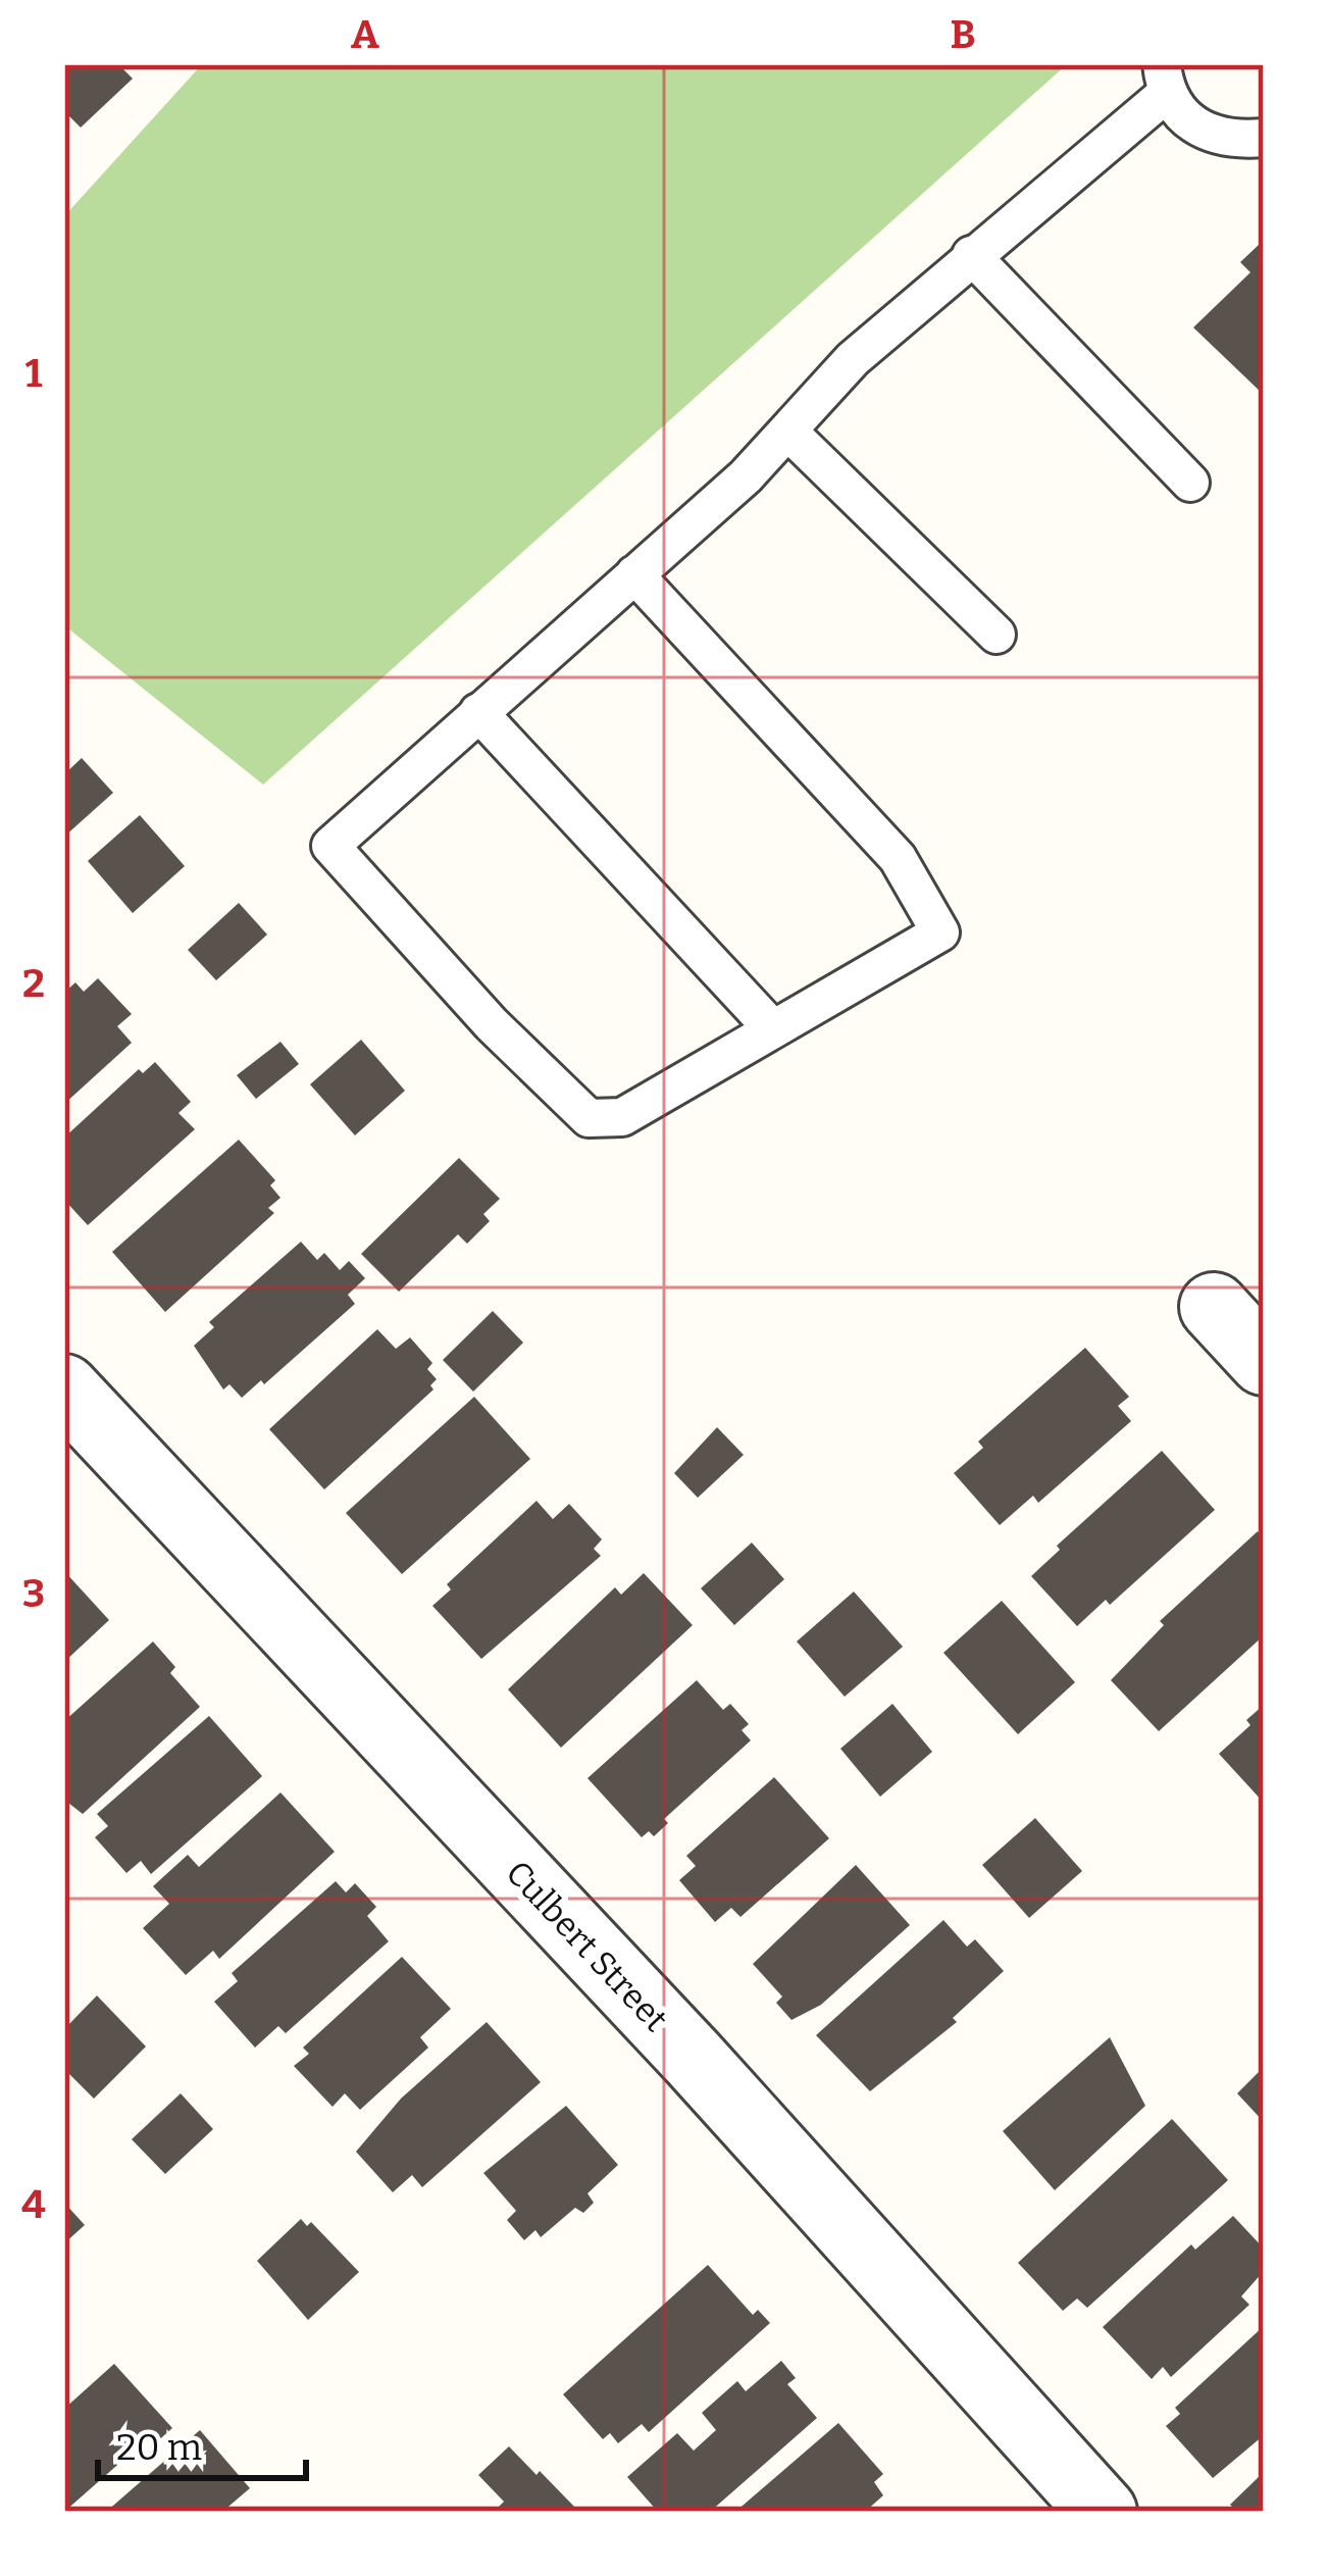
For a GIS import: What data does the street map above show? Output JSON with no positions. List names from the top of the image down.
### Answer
{
  "streets": {
    "street": ["Culbert Street"]
  },
  "scale_bar": "20 m",
  "grid": {
    "columns": ["A", "B"],
    "rows": [
      "1",
      "2",
      "3",
      "4"
    ]
  }
}
